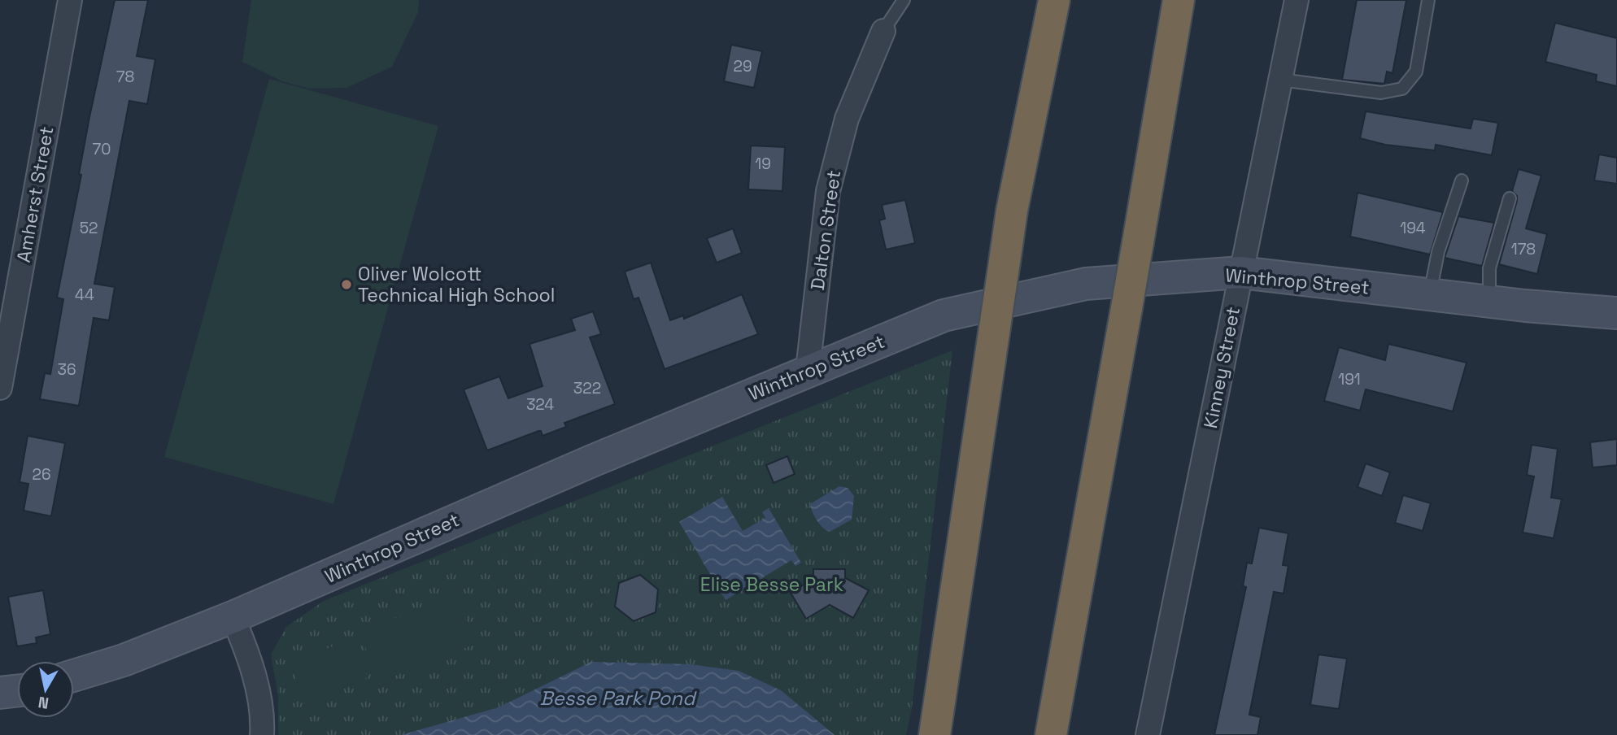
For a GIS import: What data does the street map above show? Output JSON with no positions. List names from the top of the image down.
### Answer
{
  "streets": {
    "street": [
      "Amherst Street",
      "Dalton Street",
      "Winthrop Street",
      "Kinney Street"
    ]
  },
  "crossings": [
    ["Dalton Street", "Winthrop Street"],
    ["Winthrop Street", "Kinney Street"]
  ],
  "water": ["Besse Park Pond"],
  "parks": ["Elise Besse Park"],
  "places": ["Oliver Wolcott Technical High School"],
  "house_numbers": [
    "29",
    "78",
    "70",
    "19",
    "52",
    "194",
    "178",
    "44",
    "36",
    "191",
    "322",
    "324",
    "26"
  ],
  "north": "bottom"
}
